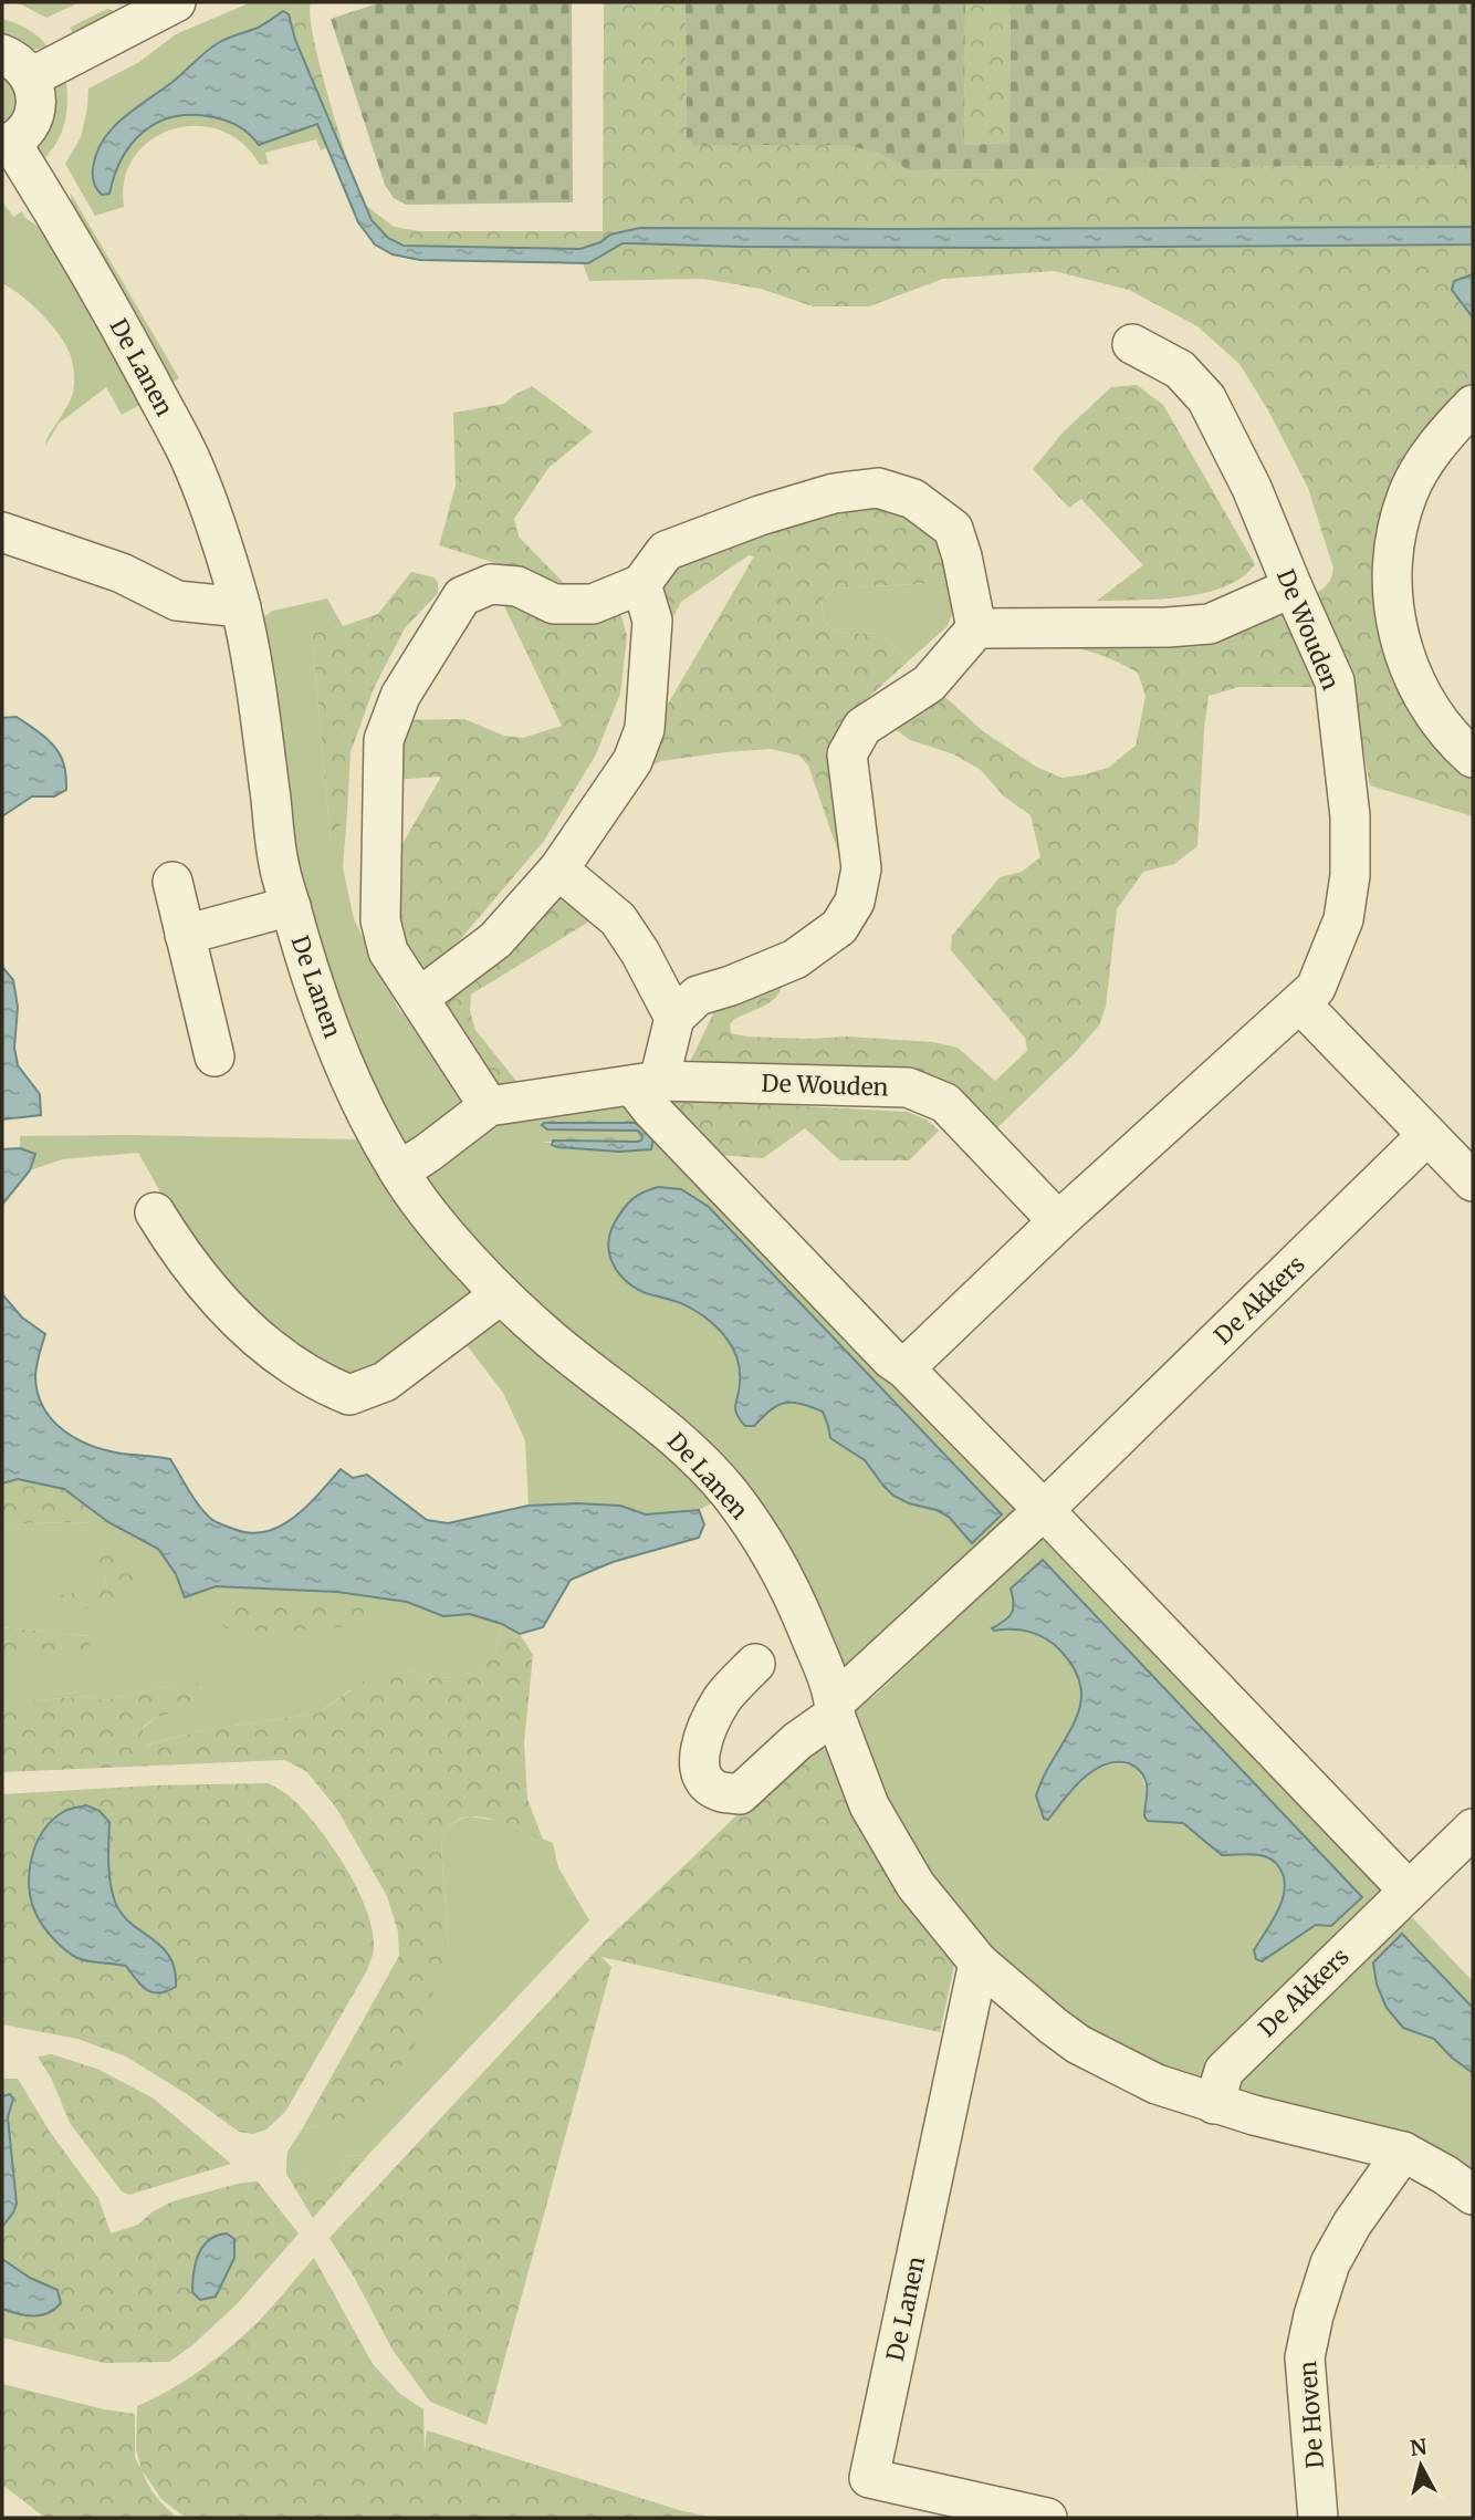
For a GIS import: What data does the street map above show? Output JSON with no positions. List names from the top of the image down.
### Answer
{
  "streets": {
    "street": [
      "De Lanen",
      "De Wouden",
      "De Akkers",
      "De Hoven"
    ]
  },
  "crossings": [
    ["De Lanen", "De Wouden"],
    ["De Lanen", "De Akkers"],
    ["De Lanen", "De Hoven"]
  ],
  "north": "top"
}
